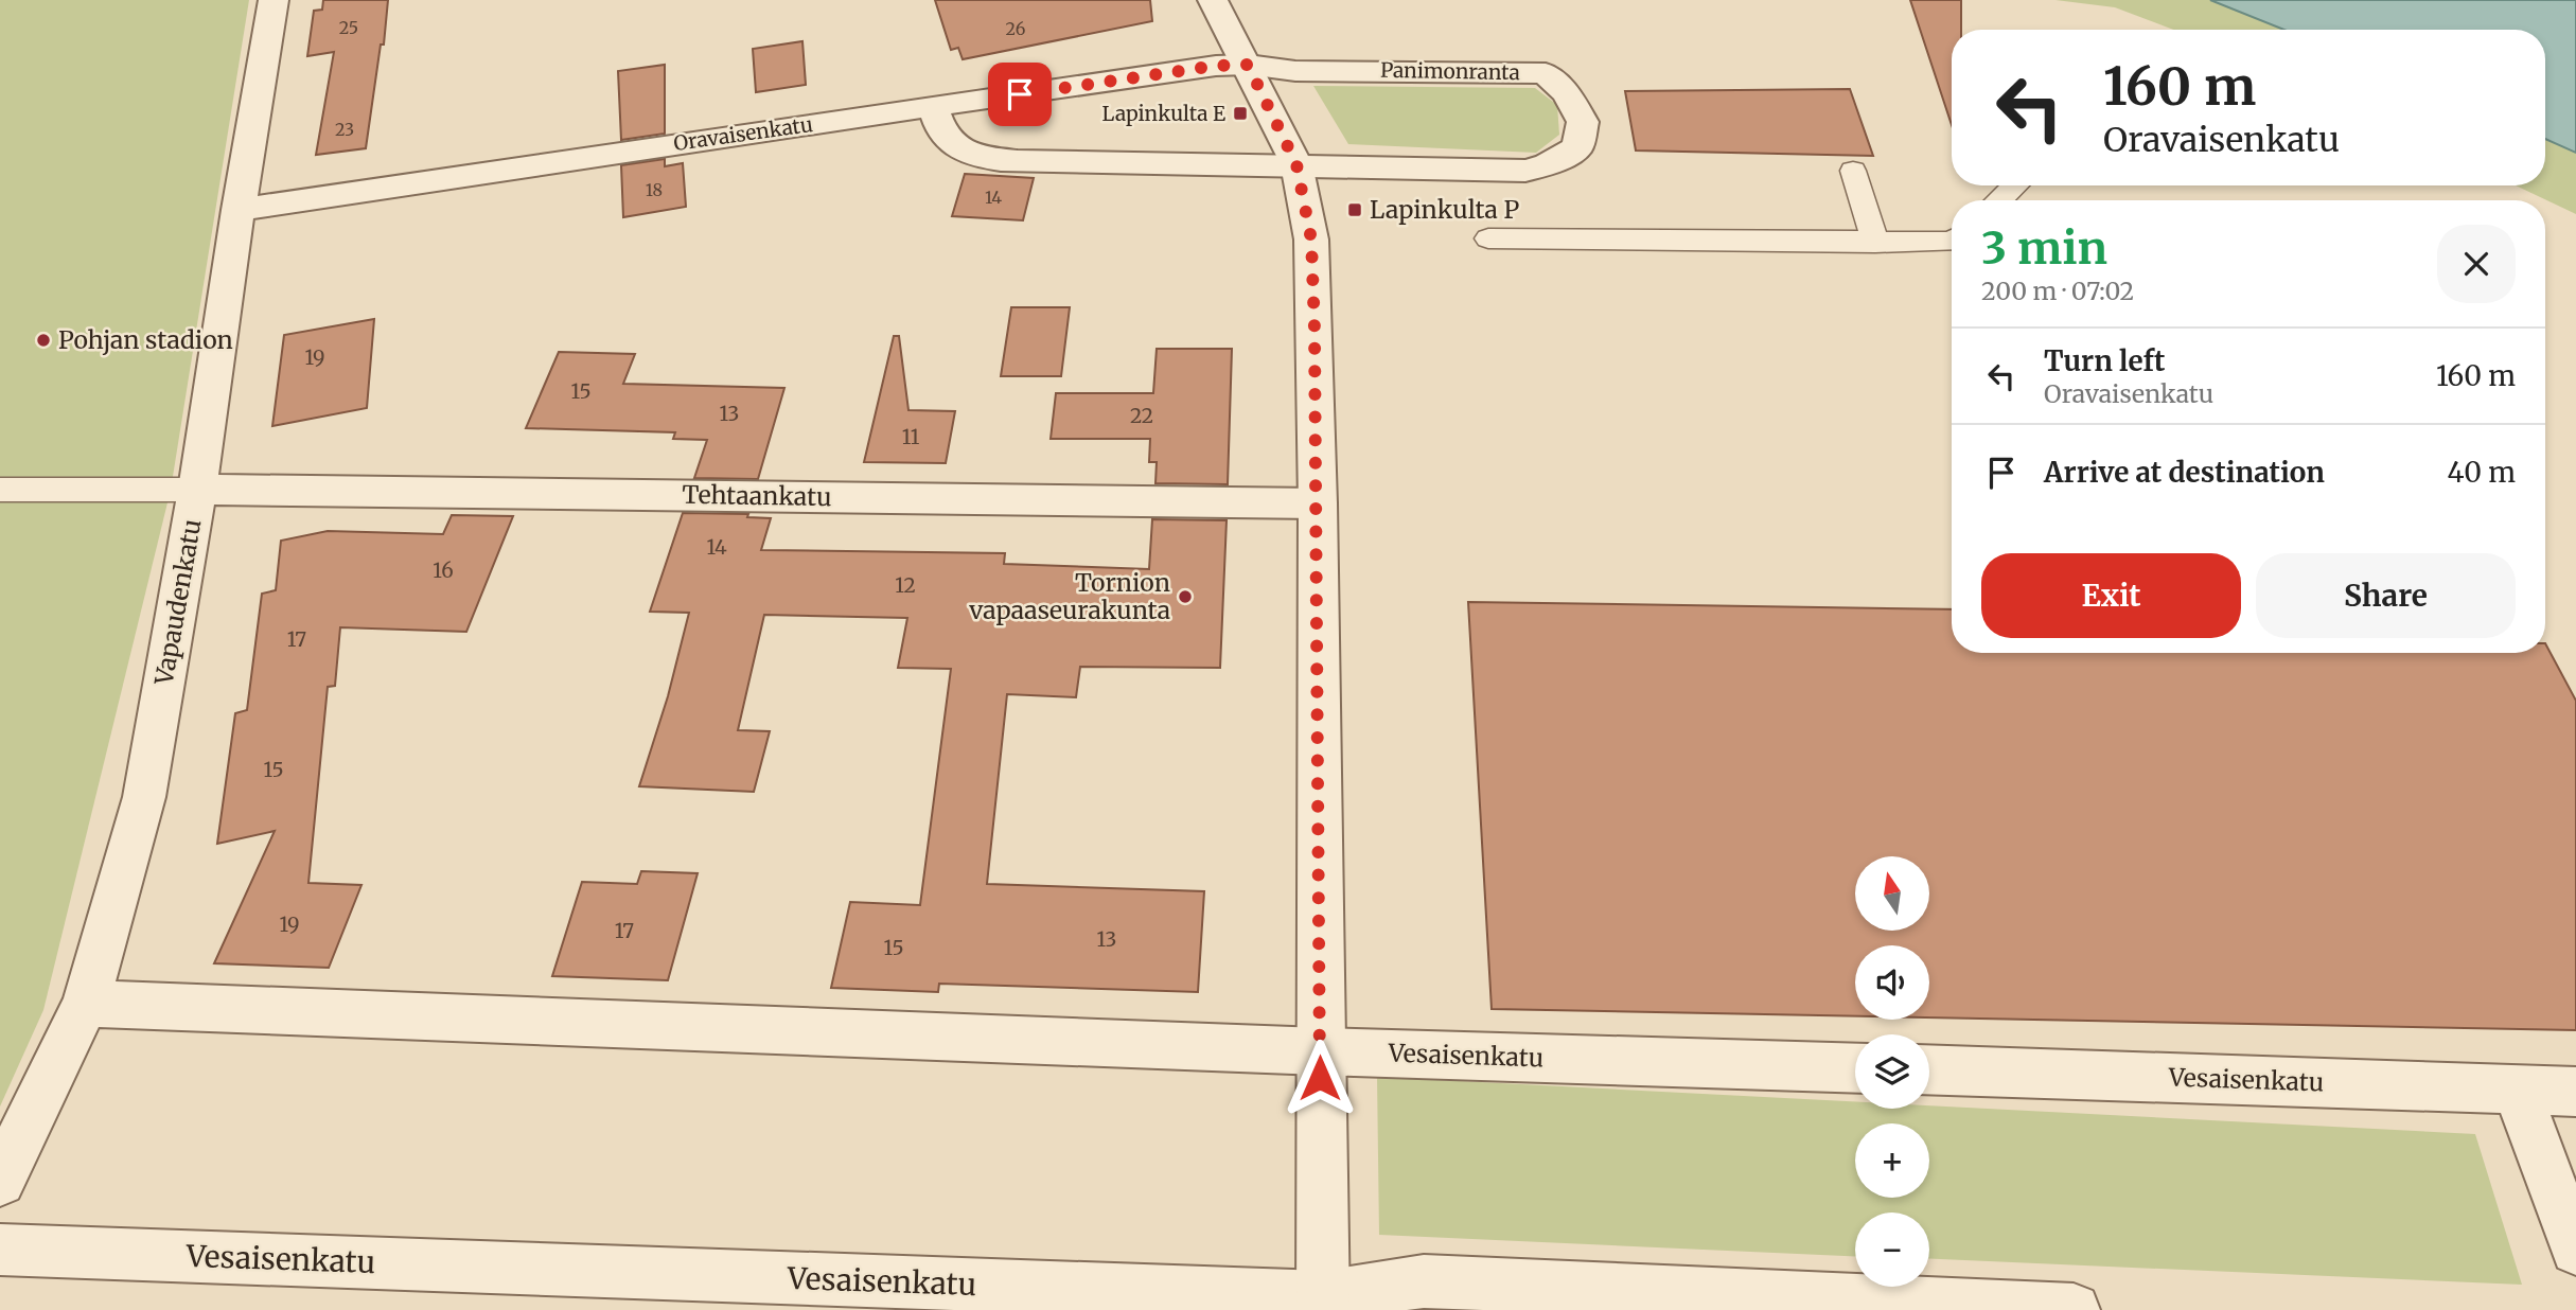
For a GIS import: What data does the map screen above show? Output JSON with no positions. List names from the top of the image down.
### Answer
{
  "streets": {
    "street": [
      "Panimonranta",
      "Oravaisenkatu",
      "Tehtaankatu",
      "Vapaudenkatu",
      "Vesaisenkatu"
    ]
  },
  "crossings": [
    ["Panimonranta", "Oravaisenkatu"],
    ["Oravaisenkatu", "Vapaudenkatu"],
    ["Tehtaankatu", "Vapaudenkatu"],
    ["Vapaudenkatu", "Vesaisenkatu"]
  ],
  "places": {
    "transit": ["Lapinkulta E", "Lapinkulta P"],
    "other": ["Pohjan stadion", "Tornion vapaaseurakunta"]
  },
  "house_numbers": [
    "25",
    "26",
    "23",
    "18",
    "14",
    "19",
    "15",
    "13",
    "22",
    "11",
    "14",
    "16",
    "12",
    "17",
    "15",
    "19",
    "17",
    "13",
    "15"
  ],
  "north": "top",
  "page": {
    "turn": ["160 m", "Oravaisenkatu"],
    "heading": ["3 min", "200 m · 07:02"],
    "list": [
      {
        "name": "Turn left",
        "note": "Oravaisenkatu",
        "value": "160 m"
      },
      {
        "name": "Arrive at destination",
        "value": "40 m"
      }
    ],
    "buttons": ["Exit", "Share"],
    "map_buttons": ["+", "−"]
  }
}
